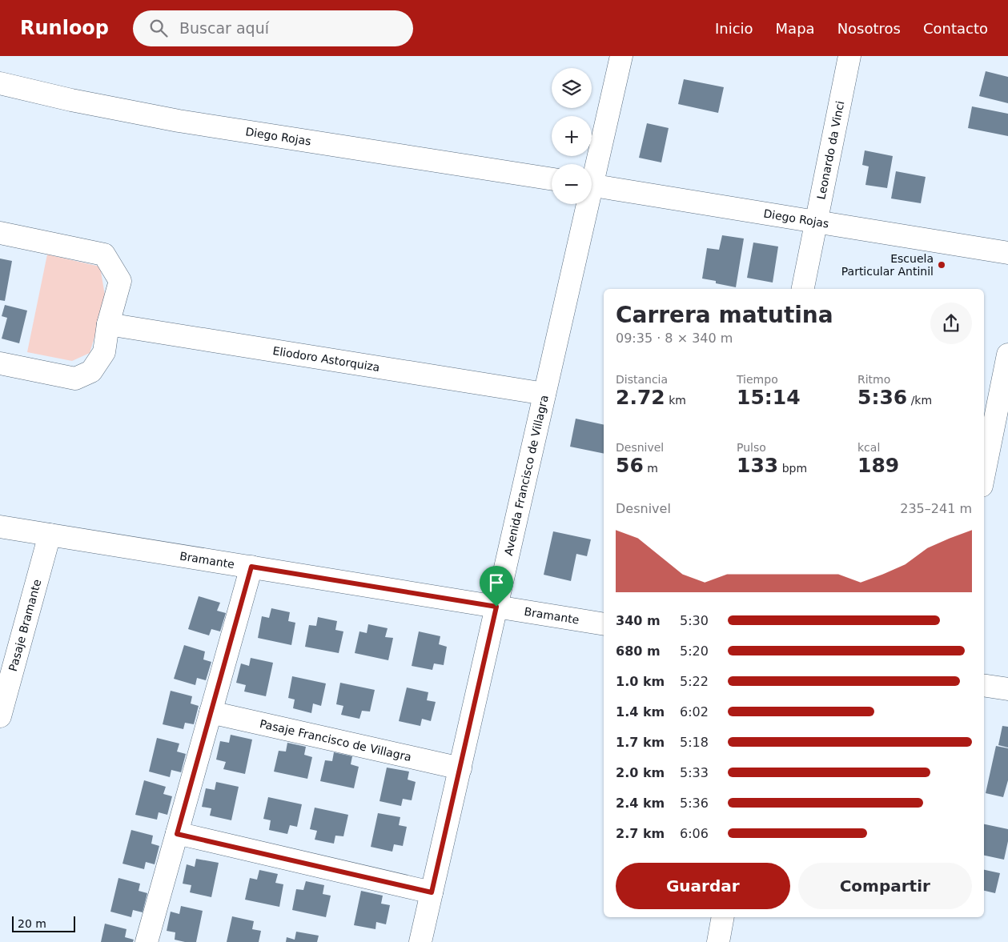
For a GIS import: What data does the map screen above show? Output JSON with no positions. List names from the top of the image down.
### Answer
{
  "streets": {
    "street": [
      "Diego Rojas",
      "Leonardo da Vinci",
      "Eliodoro Astorquiza",
      "Avenida Francisco de Villagra",
      "Bramante",
      "Pasaje Bramante",
      "Pasaje Francisco de Villagra"
    ]
  },
  "crossings": [
    ["Diego Rojas", "Leonardo da Vinci"],
    ["Eliodoro Astorquiza", "Avenida Francisco de Villagra"],
    ["Avenida Francisco de Villagra", "Bramante"],
    ["Avenida Francisco de Villagra", "Pasaje Francisco de Villagra"],
    ["Bramante", "Pasaje Bramante"]
  ],
  "places": ["Escuela Particular Antinil"],
  "scale_bar": "20 m",
  "page": {
    "header": "Runloop",
    "search": "Buscar aquí",
    "nav": [
      "Inicio",
      "Mapa",
      "Nosotros",
      "Contacto"
    ],
    "map_buttons": ["+", "−"],
    "heading": ["Carrera matutina", "09:35 · 8 × 340 m"],
    "stats": [
      ["Distancia", "2.72 km"],
      ["Tiempo", "15:14"],
      ["Ritmo", "5:36 /km"],
      ["Desnivel", "56 m"],
      ["Pulso", "133 bpm"],
      ["kcal", "189"]
    ],
    "chart": ["Desnivel", "235–241 m"],
    "list": [
      {
        "name": "340 m",
        "note": "5:30"
      },
      {
        "name": "680 m",
        "note": "5:20"
      },
      {
        "name": "1.0 km",
        "note": "5:22"
      },
      {
        "name": "1.4 km",
        "note": "6:02"
      },
      {
        "name": "1.7 km",
        "note": "5:18"
      },
      {
        "name": "2.0 km",
        "note": "5:33"
      },
      {
        "name": "2.4 km",
        "note": "5:36"
      },
      {
        "name": "2.7 km",
        "note": "6:06"
      }
    ],
    "buttons": ["Guardar", "Compartir"],
    "scale": "20 m"
  }
}
